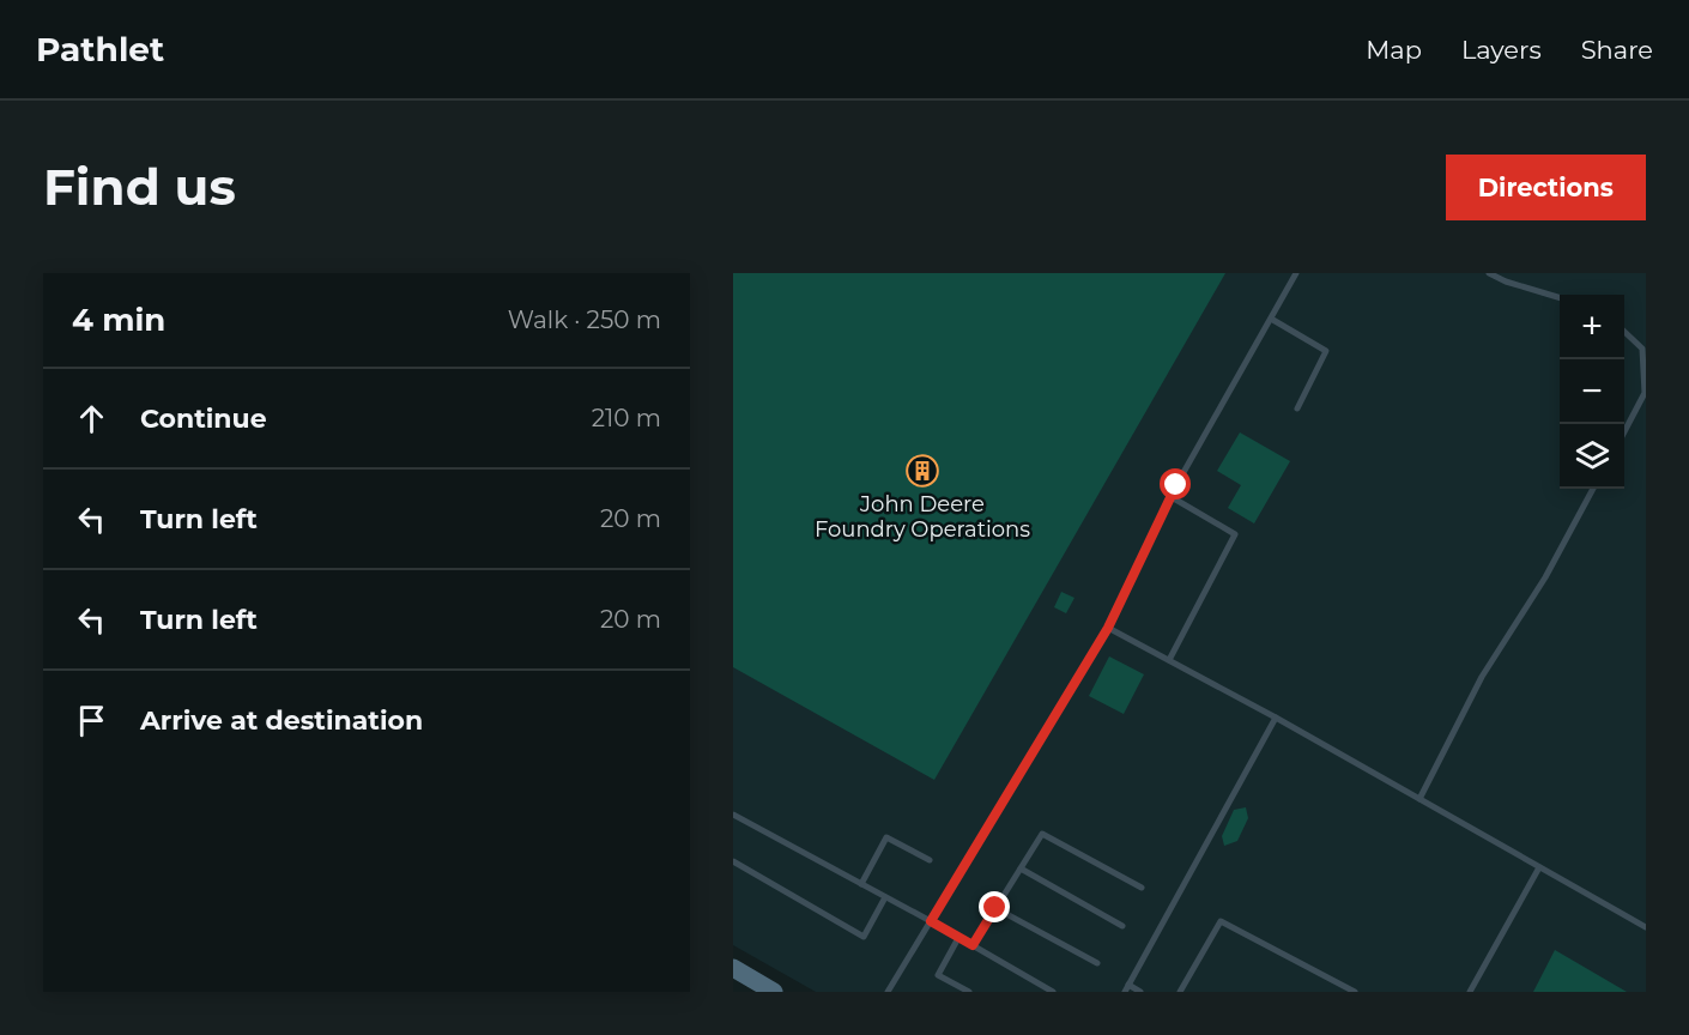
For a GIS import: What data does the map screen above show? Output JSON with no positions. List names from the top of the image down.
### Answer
{
  "places": {
    "building": ["John Deere Foundry Operations"]
  },
  "page": {
    "header": "Pathlet",
    "nav": ["Map", "Layers", "Share"],
    "buttons": "Directions",
    "title": "Find us",
    "heading": ["4 min", "Walk · 250 m"],
    "map_buttons": ["+", "−"],
    "list": [
      ["Continue", "210 m"],
      ["Turn left", "20 m"],
      ["Turn left", "20 m"],
      "Arrive at destination"
    ]
  }
}
